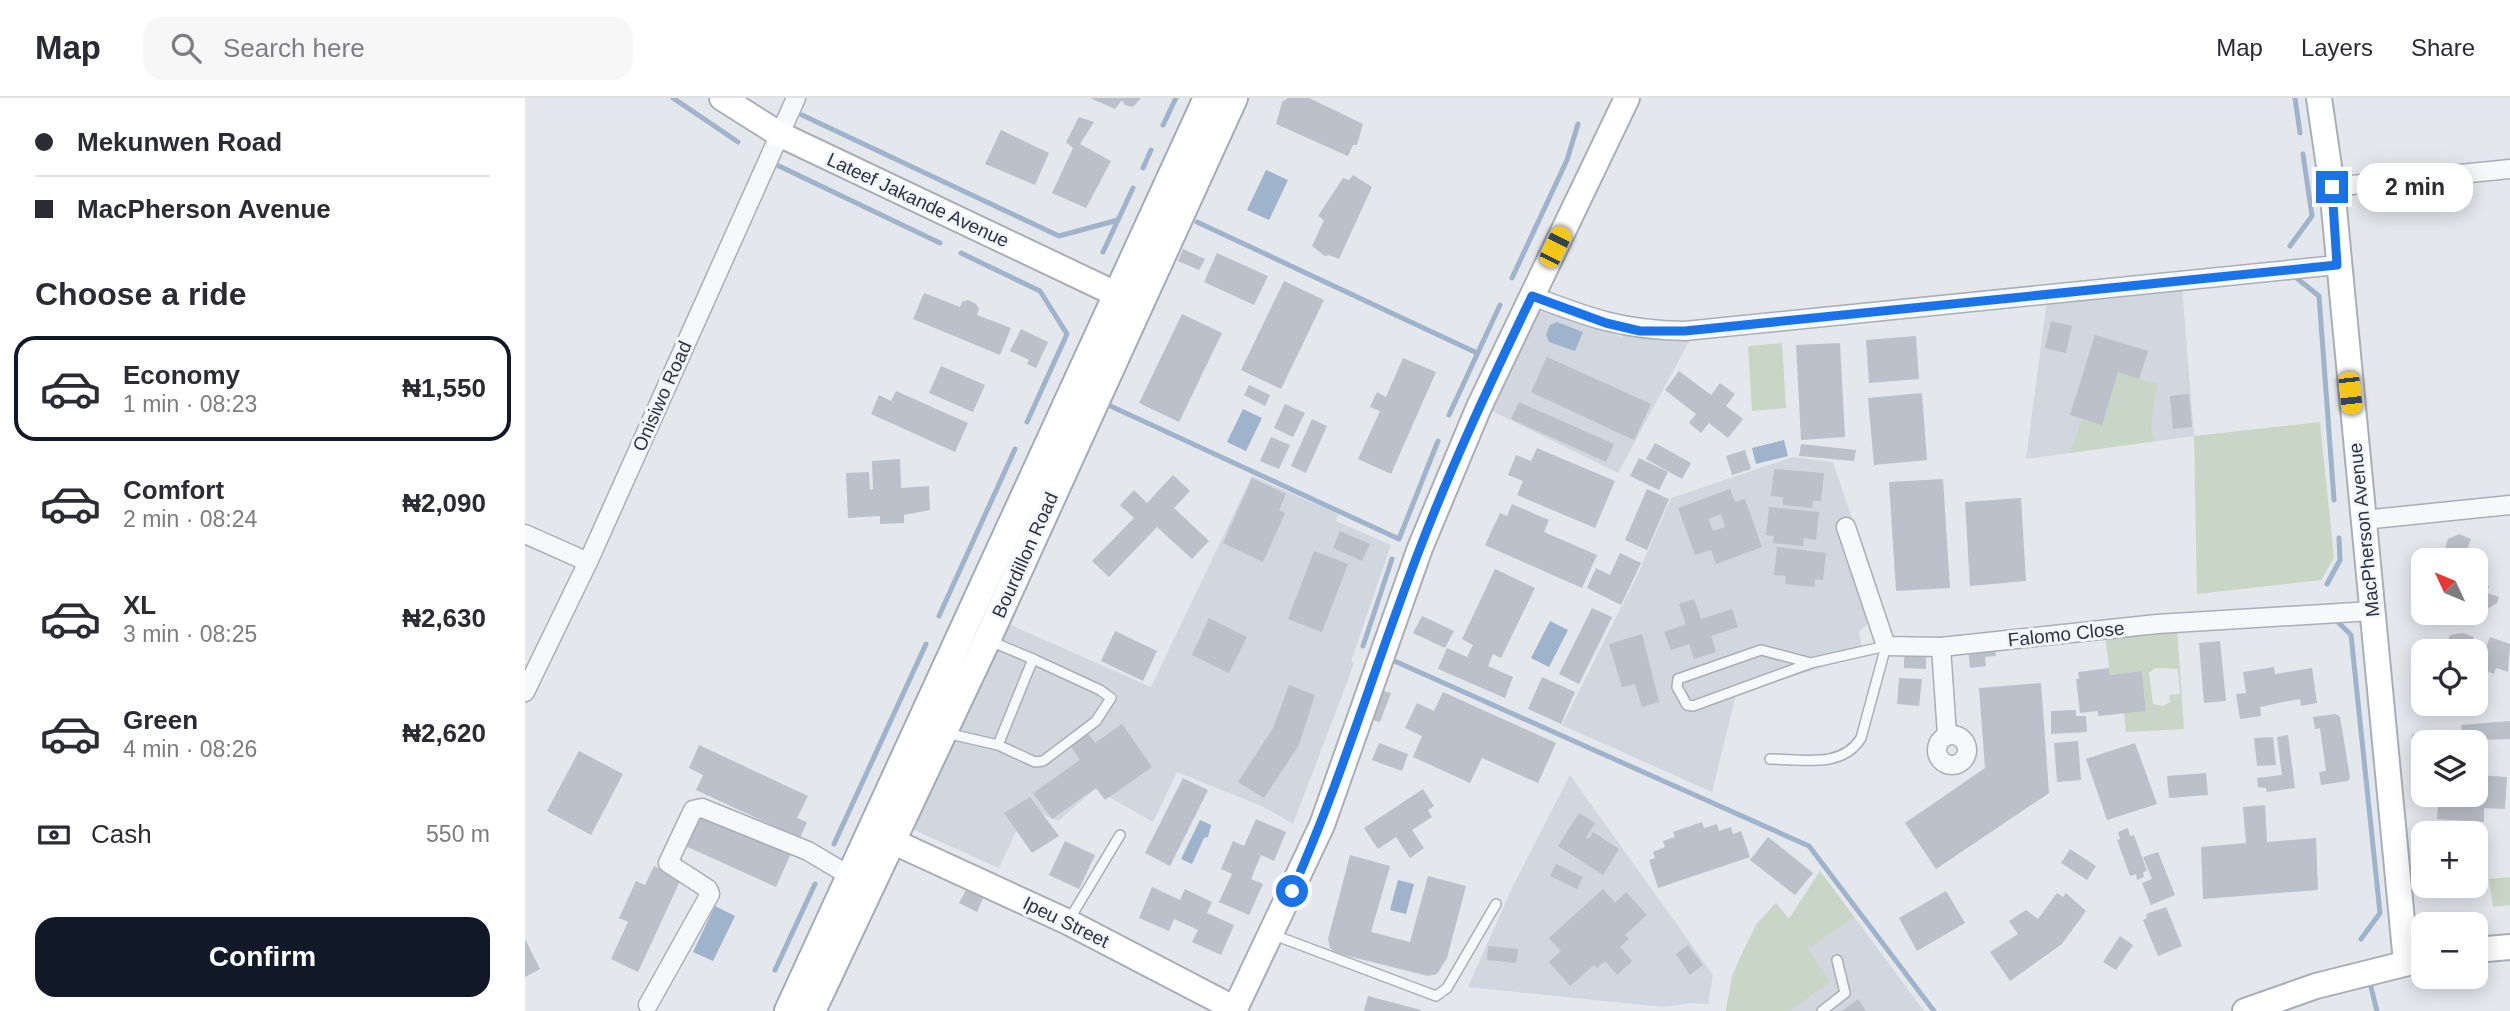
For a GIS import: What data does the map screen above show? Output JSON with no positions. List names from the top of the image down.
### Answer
{
  "streets": {
    "main road": ["Bourdillon Road"],
    "street": [
      "Lateef Jakande Avenue",
      "Onisiwo Road",
      "MacPherson Avenue",
      "Falomo Close",
      "Ipeu Street"
    ]
  },
  "crossings": [
    ["Lateef Jakande Avenue", "Onisiwo Road"],
    ["Lateef Jakande Avenue", "Bourdillon Road"],
    ["MacPherson Avenue", "Falomo Close"],
    ["Bourdillon Road", "Ipeu Street"]
  ],
  "north": "top left",
  "page": {
    "header": "Map",
    "search": "Search here",
    "nav": ["Map", "Layers", "Share"],
    "banner": ["Mekunwen Road", "MacPherson Avenue"],
    "bubble": "2 min",
    "heading": "Choose a ride",
    "list": [
      {
        "name": "Economy",
        "note": "1 min · 08:23",
        "value": "₦1,550"
      },
      {
        "name": "Comfort",
        "note": "2 min · 08:24",
        "value": "₦2,090"
      },
      {
        "name": "XL",
        "note": "3 min · 08:25",
        "value": "₦2,630"
      },
      {
        "name": "Green",
        "note": "4 min · 08:26",
        "value": "₦2,620"
      }
    ],
    "map_buttons": ["+", "−"],
    "pay": ["Cash", "550 m"],
    "buttons": "Confirm"
  }
}
